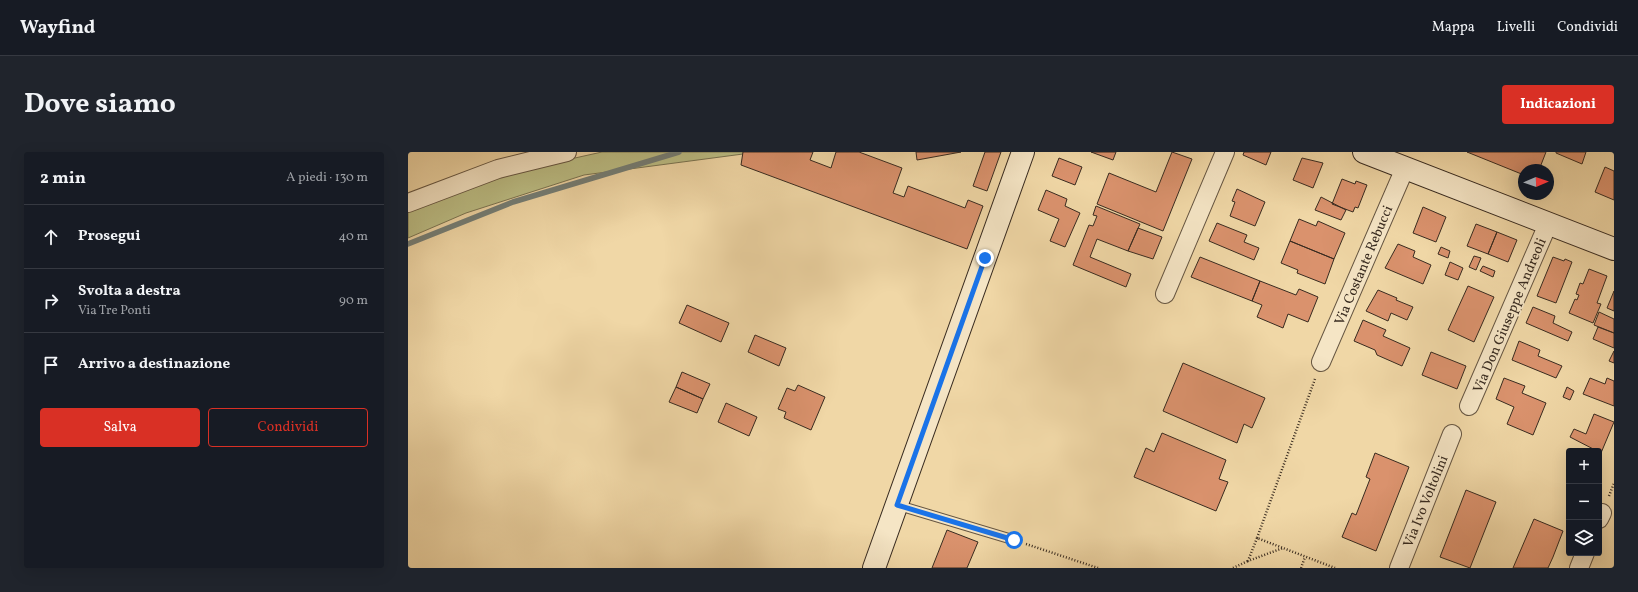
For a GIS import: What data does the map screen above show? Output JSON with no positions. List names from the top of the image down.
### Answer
{
  "streets": {
    "street": ["Via Costante Rebucci", "Via Don Giuseppe Andreoli", "Via Ivo Voltolini"]
  },
  "north": "right",
  "page": {
    "header": "Wayfind",
    "nav": ["Mappa", "Livelli", "Condividi"],
    "title": "Dove siamo",
    "buttons": [
      "Indicazioni",
      ["Salva", "Condividi"]
    ],
    "heading": ["2 min", "A piedi · 130 m"],
    "list": [
      ["Prosegui", "40 m"],
      ["Svolta a destra", "Via Tre Ponti", "90 m"],
      "Arrivo a destinazione"
    ],
    "map_buttons": ["+", "−"]
  }
}
